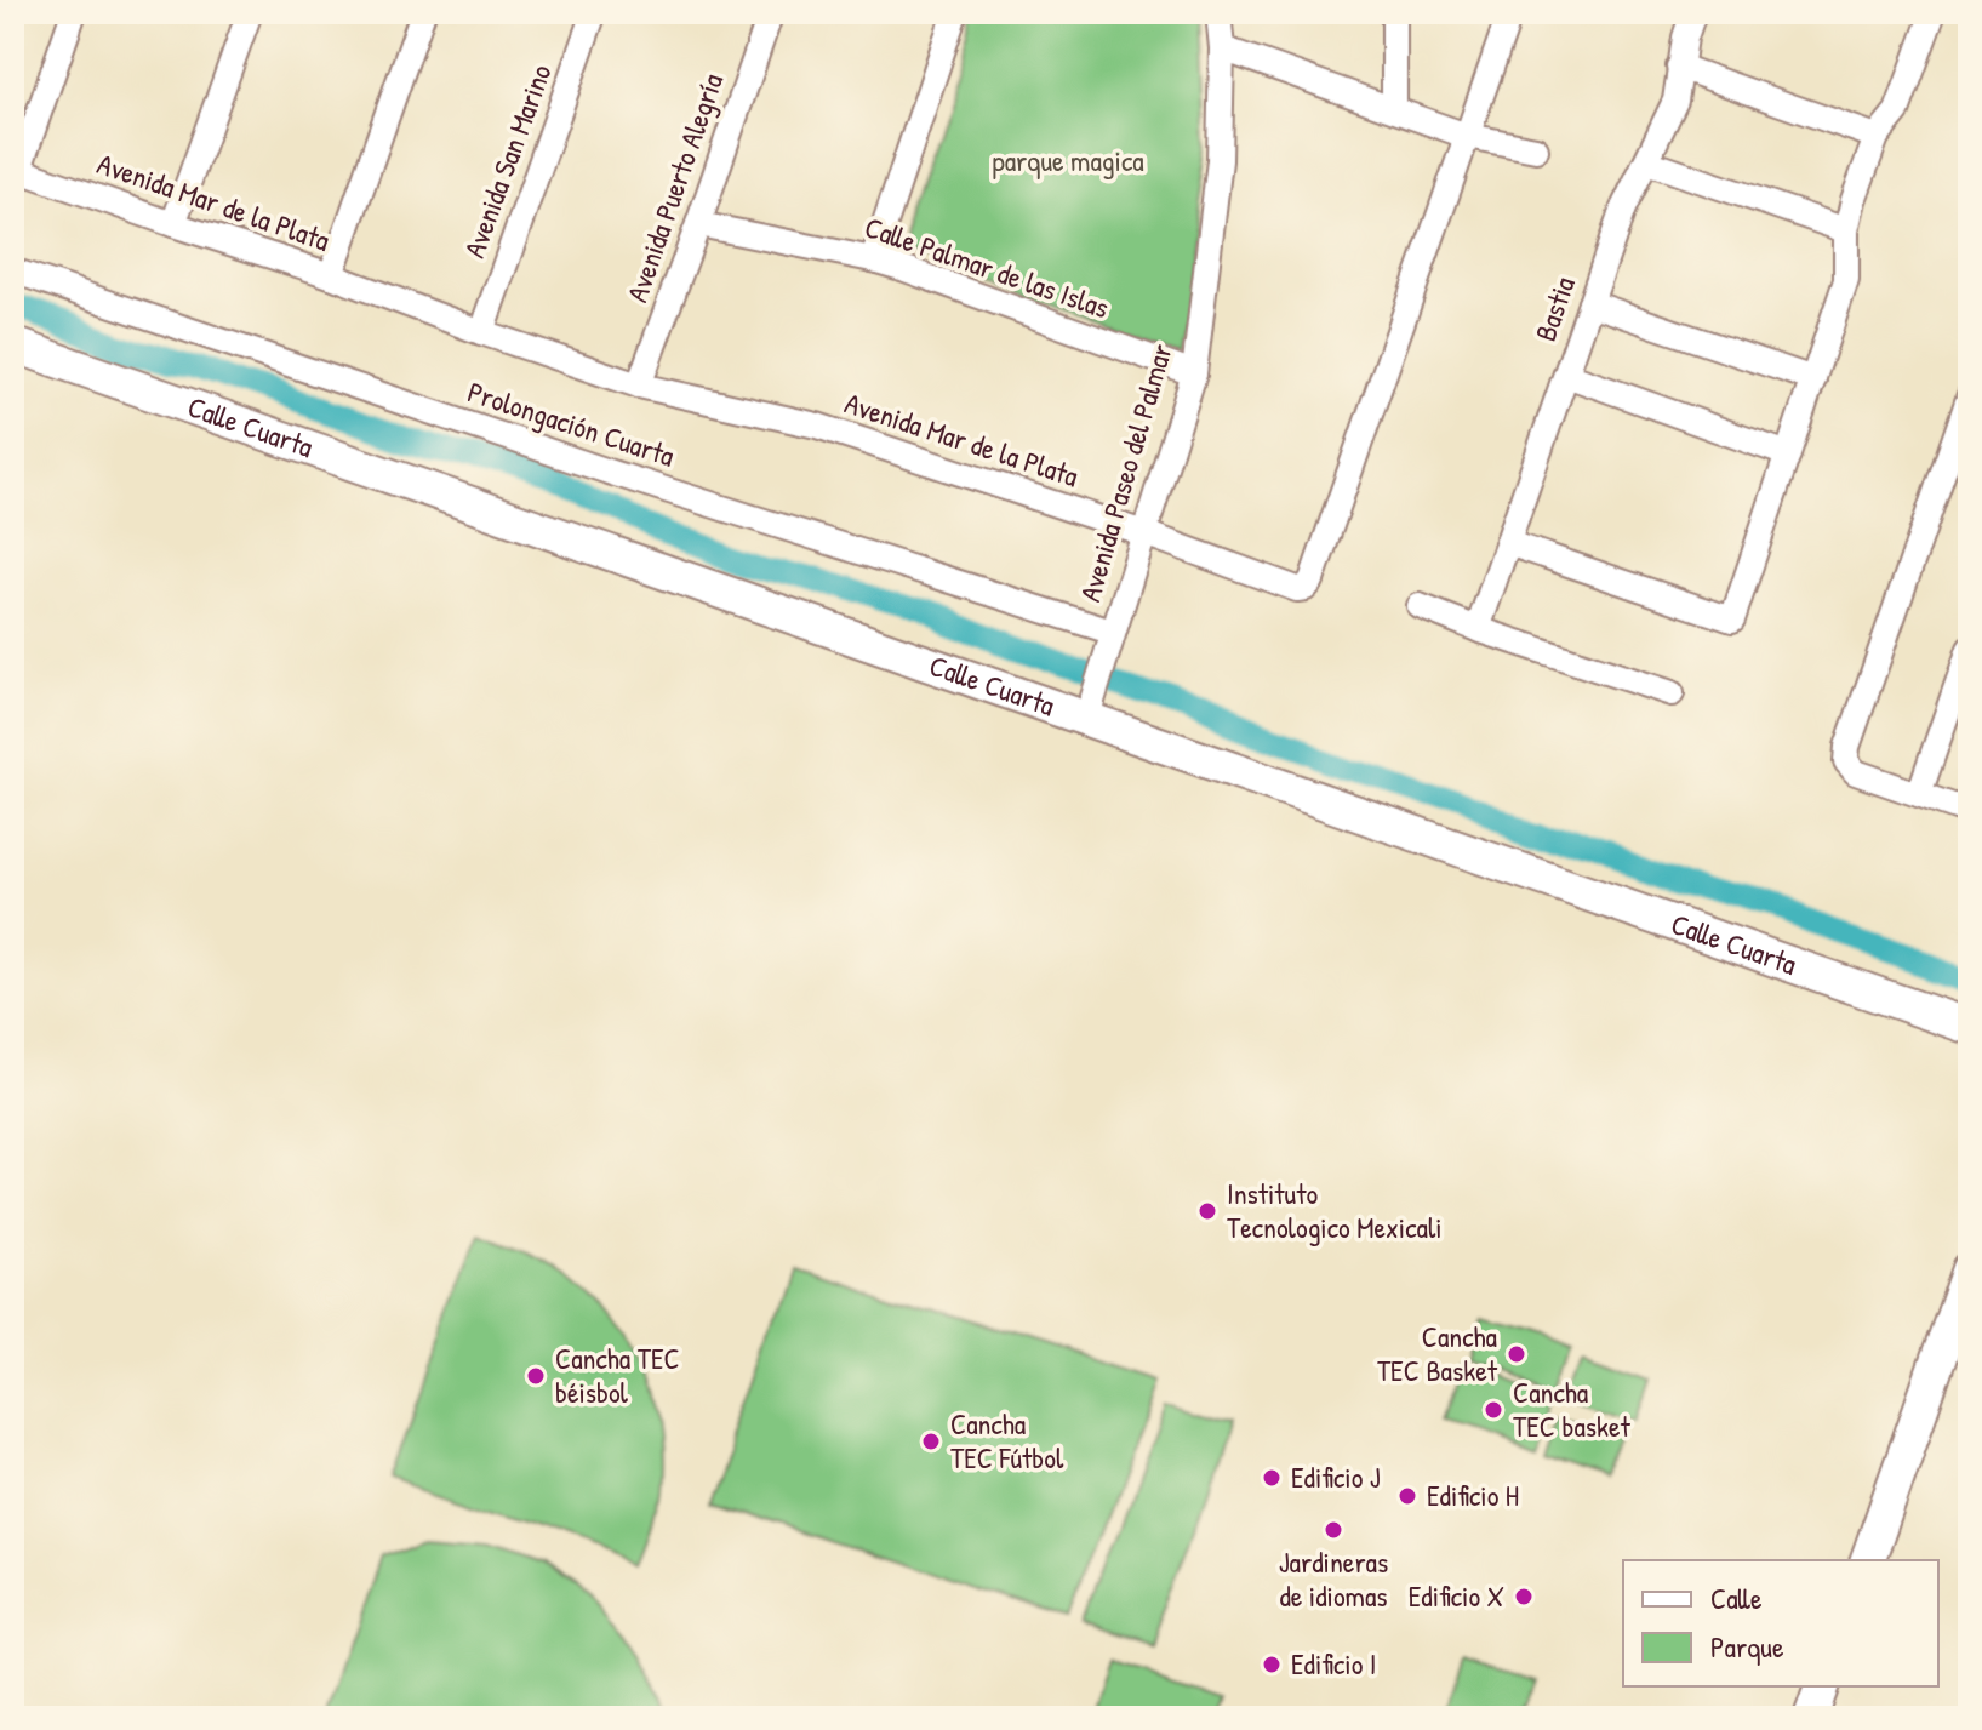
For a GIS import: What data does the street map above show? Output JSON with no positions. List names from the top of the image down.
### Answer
{
  "streets": {
    "street": [
      "Avenida San Marino",
      "Avenida Puerto Alegría",
      "Avenida Mar de la Plata",
      "Calle Palmar de las Islas",
      "Bastia",
      "Prolongación Cuarta",
      "Calle Cuarta",
      "Avenida Paseo del Palmar"
    ]
  },
  "crossings": [
    ["Avenida San Marino", "Avenida Mar de la Plata"],
    ["Avenida Puerto Alegría", "Avenida Mar de la Plata"],
    ["Avenida Puerto Alegría", "Calle Palmar de las Islas"],
    ["Avenida Mar de la Plata", "Avenida Paseo del Palmar"],
    ["Calle Palmar de las Islas", "Avenida Paseo del Palmar"],
    ["Prolongación Cuarta", "Avenida Paseo del Palmar"],
    ["Calle Cuarta", "Avenida Paseo del Palmar"]
  ],
  "parks": ["parque magica"],
  "places": [
    "Instituto Tecnologico Mexicali",
    "Cancha TEC Basket",
    "Cancha TEC béisbol",
    "Cancha TEC basket",
    "Cancha TEC Fútbol",
    "Edificio J",
    "Edificio H",
    "Jardineras de idiomas",
    "Edificio X",
    "Edificio I"
  ],
  "legend": ["Calle", "Parque"]
}
